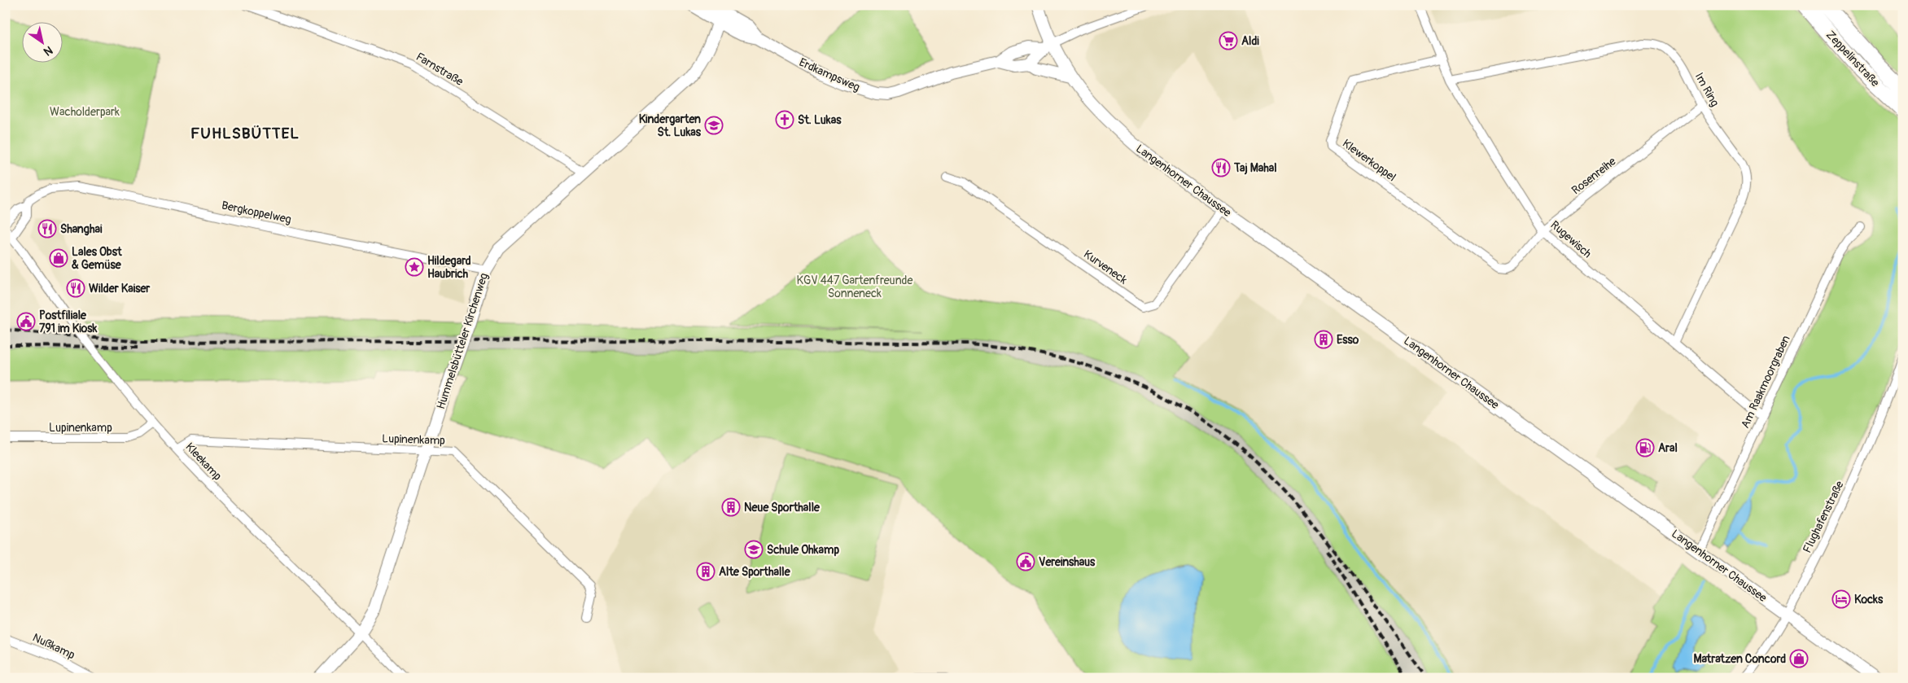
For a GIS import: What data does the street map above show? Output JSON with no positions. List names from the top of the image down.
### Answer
{
  "streets": {
    "highway": ["Zeppelinstraße"],
    "main road": ["Erdkampsweg", "Langenhorner Chaussee", "Hummelsbütteler Kirchenweg"],
    "street": [
      "Farnstraße",
      "Im Ring",
      "Klewerkoppel",
      "Rosenreihe",
      "Bergkoppelweg",
      "Rugewisch",
      "Kurveneck",
      "Am Raakmoorgraben",
      "Lupinenkamp",
      "Kleekamp",
      "Flughafenstraße",
      "Nußkamp"
    ]
  },
  "crossings": [
    ["Farnstraße", "Hummelsbütteler Kirchenweg"],
    ["Erdkampsweg", "Langenhorner Chaussee"],
    ["Erdkampsweg", "Hummelsbütteler Kirchenweg"],
    ["Im Ring", "Rosenreihe"],
    ["Im Ring", "Rugewisch"],
    ["Klewerkoppel", "Rosenreihe"],
    ["Klewerkoppel", "Rugewisch"],
    ["Rosenreihe", "Rugewisch"],
    ["Langenhorner Chaussee", "Kurveneck"],
    ["Langenhorner Chaussee", "Am Raakmoorgraben"],
    ["Langenhorner Chaussee", "Flughafenstraße"],
    ["Bergkoppelweg", "Hummelsbütteler Kirchenweg"],
    ["Rugewisch", "Am Raakmoorgraben"],
    ["Hummelsbütteler Kirchenweg", "Lupinenkamp"],
    ["Hummelsbütteler Kirchenweg", "Kleekamp"],
    ["Lupinenkamp", "Kleekamp"]
  ],
  "districts": ["FUHLSBÜTTEL"],
  "parks": ["Wacholderpark", "KGV 447 Gartenfreunde Sonneneck"],
  "places": {
    "supermarket": ["Aldi"],
    "church": ["St. Lukas"],
    "school or university": ["Kindergarten St. Lukas", "Schule Ohkamp"],
    "restaurant": ["Taj Mahal", "Shanghai", "Wilder Kaiser"],
    "shop": ["Lales Obst & Gemüse", "Matratzen Concord"],
    "place": ["Hildegard Haubrich"],
    "public building": ["Postfiliale 791 im Kiosk", "Vereinshaus"],
    "building": ["Esso", "Neue Sporthalle", "Alte Sporthalle"],
    "fuel station": ["Aral"],
    "hotel": ["Kocks"]
  },
  "north": "bottom right"
}
